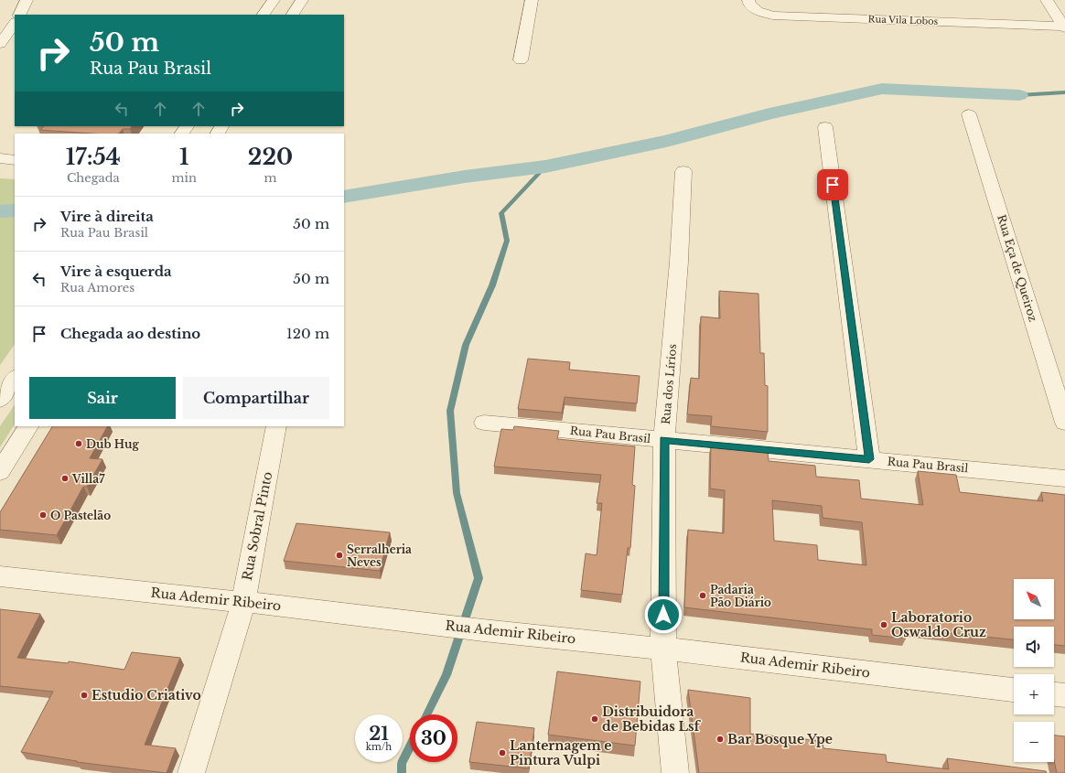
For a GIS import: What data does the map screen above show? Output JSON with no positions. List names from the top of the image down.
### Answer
{
  "streets": {
    "street": [
      "Rua Vila Lobos",
      "Rua Eça de Queiroz",
      "Rua dos Lírios",
      "Rua Pau Brasil",
      "Rua Sobral Pinto",
      "Rua Ademir Ribeiro"
    ]
  },
  "crossings": [
    ["Rua dos Lírios", "Rua Pau Brasil"],
    ["Rua dos Lírios", "Rua Ademir Ribeiro"],
    ["Rua Sobral Pinto", "Rua Ademir Ribeiro"]
  ],
  "places": [
    "Dub Hug",
    "Villa7",
    "O Pastelão",
    "Serralheria Neves",
    "Padaria Pão Diário",
    "Laboratorio Oswaldo Cruz",
    "Estudio Criativo",
    "Distribuidora de Bebidas Lsf",
    "Bar Bosque Ype",
    "Lanternagem e Pintura Vulpi"
  ],
  "north": "top left",
  "page": {
    "turn": ["50 m", "Rua Pau Brasil"],
    "eta": [
      "17:54",
      "Chegada",
      "1",
      "min",
      "220",
      "m"
    ],
    "list": [
      {
        "name": "Vire à direita",
        "note": "Rua Pau Brasil",
        "value": "50 m"
      },
      {
        "name": "Vire à esquerda",
        "note": "Rua Amores",
        "value": "50 m"
      },
      {
        "name": "Chegada ao destino",
        "value": "120 m"
      }
    ],
    "buttons": ["Sair", "Compartilhar"],
    "map_buttons": ["+", "−"],
    "speed": "21 km/h",
    "limit": "30"
  }
}
